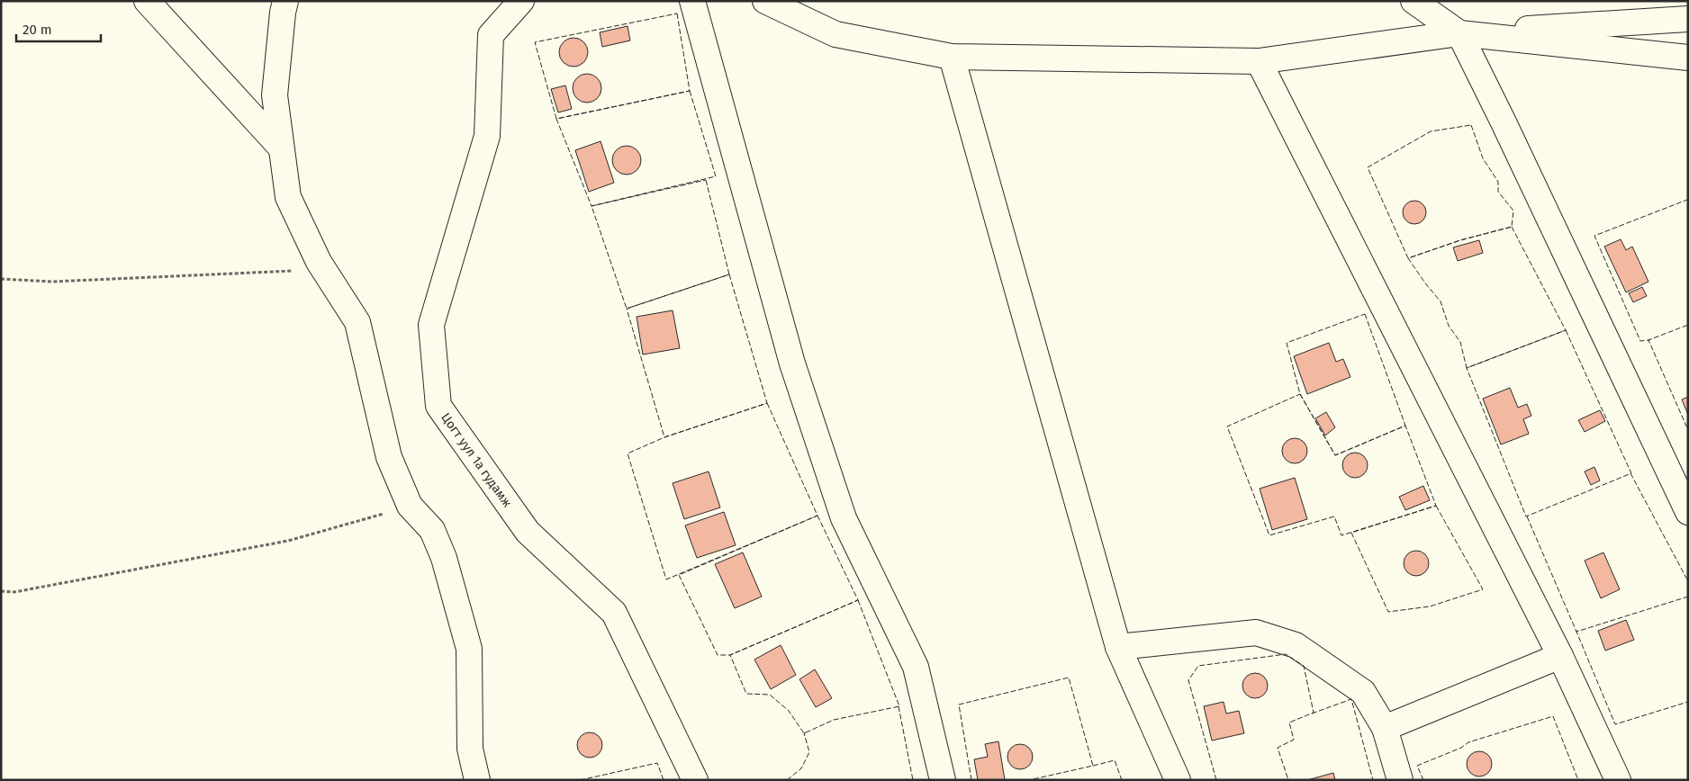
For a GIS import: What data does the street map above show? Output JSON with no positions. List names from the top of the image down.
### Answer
{
  "streets": {
    "street": ["Цогт уул 1а гудамж"]
  },
  "scale_bar": "20 m"
}
